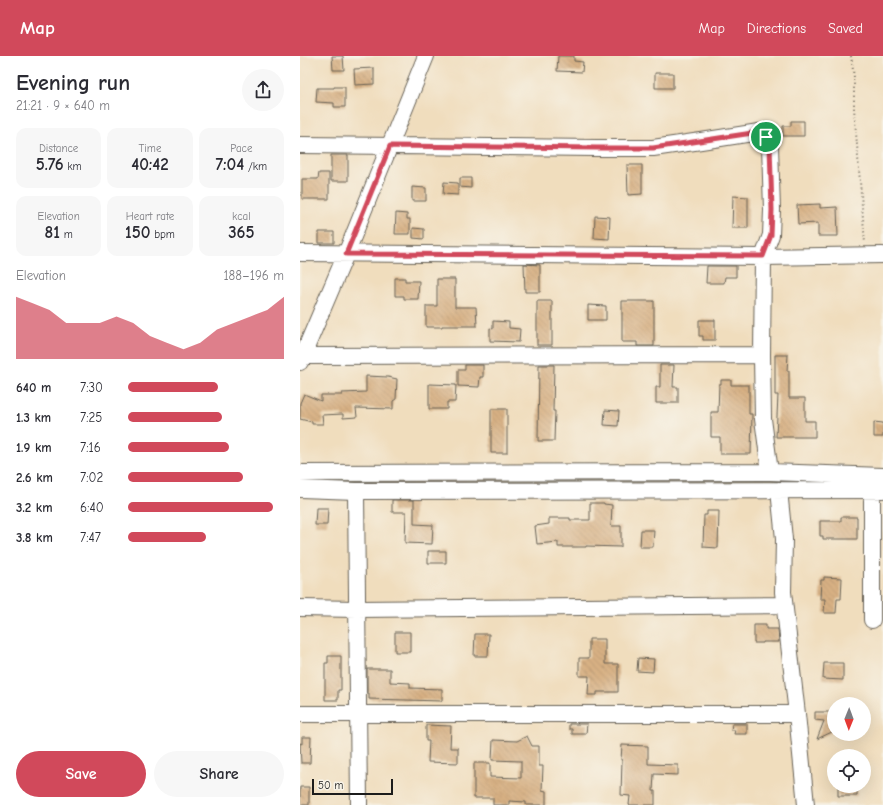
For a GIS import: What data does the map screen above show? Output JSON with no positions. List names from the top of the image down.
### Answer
{
  "scale_bar": "50 m",
  "north": "bottom",
  "page": {
    "header": "Map",
    "nav": ["Map", "Directions", "Saved"],
    "heading": ["Evening run", "21:21 · 9 × 640 m"],
    "stats": [
      ["Distance", "5.76 km"],
      ["Time", "40:42"],
      ["Pace", "7:04 /km"],
      ["Elevation", "81 m"],
      ["Heart rate", "150 bpm"],
      ["kcal", "365"]
    ],
    "chart": ["Elevation", "188–196 m"],
    "list": [
      {
        "name": "640 m",
        "note": "7:30"
      },
      {
        "name": "1.3 km",
        "note": "7:25"
      },
      {
        "name": "1.9 km",
        "note": "7:16"
      },
      {
        "name": "2.6 km",
        "note": "7:02"
      },
      {
        "name": "3.2 km",
        "note": "6:40"
      },
      {
        "name": "3.8 km",
        "note": "7:47"
      }
    ],
    "buttons": ["Save", "Share"],
    "scale": "50 m"
  }
}
